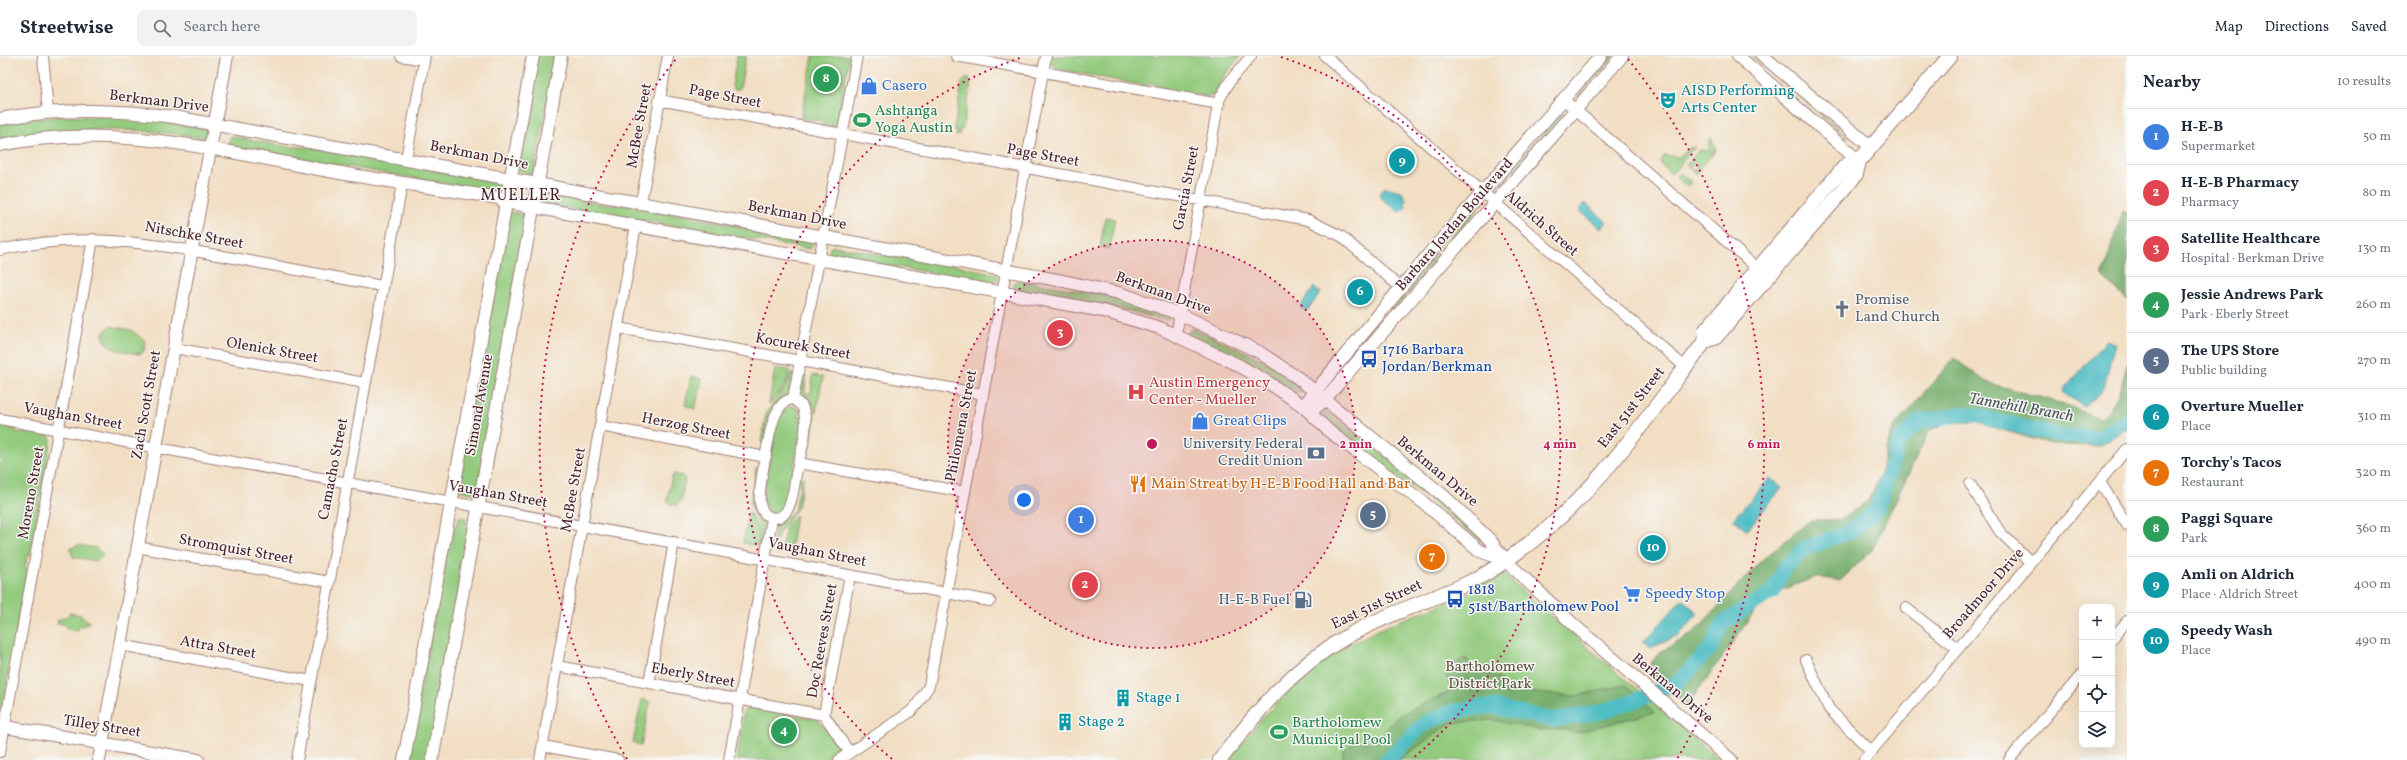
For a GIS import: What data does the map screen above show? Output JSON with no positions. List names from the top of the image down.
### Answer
{
  "streets": {
    "main road": ["East 51st Street"],
    "street": [
      "Page Street",
      "Berkman Drive",
      "McBee Street",
      "Garcia Street",
      "Aldrich Street",
      "Barbara Jordan Boulevard",
      "Nitschke Street",
      "Kocurek Street",
      "Olenick Street",
      "Zach Scott Street",
      "Simond Avenue",
      "Vaughan Street",
      "Philomena Street",
      "Herzog Street",
      "Camacho Street",
      "Moreno Street",
      "Stromquist Street",
      "Broadmoor Drive",
      "Doc Reeves Street",
      "Attra Street",
      "Eberly Street",
      "Tilley Street"
    ]
  },
  "crossings": [
    ["Page Street", "McBee Street"],
    ["Page Street", "Garcia Street"],
    ["Page Street", "Barbara Jordan Boulevard"],
    ["Page Street", "Philomena Street"],
    ["Berkman Drive", "McBee Street"],
    ["Berkman Drive", "Garcia Street"],
    ["Berkman Drive", "Barbara Jordan Boulevard"],
    ["Berkman Drive", "Zach Scott Street"],
    ["Berkman Drive", "Simond Avenue"],
    ["Berkman Drive", "East 51st Street"],
    ["Berkman Drive", "Philomena Street"],
    ["Berkman Drive", "Camacho Street"],
    ["McBee Street", "Kocurek Street"],
    ["McBee Street", "Vaughan Street"],
    ["McBee Street", "Herzog Street"],
    ["McBee Street", "Eberly Street"],
    ["Aldrich Street", "Barbara Jordan Boulevard"],
    ["Aldrich Street", "East 51st Street"],
    ["Nitschke Street", "Zach Scott Street"],
    ["Nitschke Street", "Camacho Street"],
    ["Nitschke Street", "Moreno Street"],
    ["Kocurek Street", "Philomena Street"],
    ["Olenick Street", "Zach Scott Street"],
    ["Olenick Street", "Camacho Street"],
    ["Zach Scott Street", "Vaughan Street"],
    ["Zach Scott Street", "Stromquist Street"],
    ["Zach Scott Street", "Attra Street"],
    ["Zach Scott Street", "Tilley Street"],
    ["Simond Avenue", "Vaughan Street"],
    ["Vaughan Street", "Philomena Street"],
    ["Vaughan Street", "Camacho Street"],
    ["Vaughan Street", "Moreno Street"],
    ["Vaughan Street", "Doc Reeves Street"],
    ["Philomena Street", "Doc Reeves Street"],
    ["Camacho Street", "Stromquist Street"],
    ["Camacho Street", "Attra Street"],
    ["Moreno Street", "Tilley Street"],
    ["Doc Reeves Street", "Eberly Street"]
  ],
  "districts": ["MUELLER"],
  "water": ["Tannehill Branch"],
  "parks": ["Bartholomew District Park"],
  "places": {
    "shop": ["Casero", "Great Clips"],
    "theatre": ["AISD Performing Arts Center"],
    "sports": ["Ashtanga Yoga Austin", "Bartholomew Municipal Pool"],
    "church": ["Promise Land Church"],
    "bus stop": ["1716 Barbara Jordan/Berkman", "1818 51st/Bartholomew Pool"],
    "hospital": ["Austin Emergency Center - Mueller"],
    "bank": ["University Federal Credit Union"],
    "restaurant": ["Main Streat by H-E-B Food Hall and Bar"],
    "supermarket": ["Speedy Stop"],
    "fuel station": ["H-E-B Fuel"],
    "building": ["Stage 1", "Stage 2"]
  },
  "page": {
    "header": "Streetwise",
    "search": "Search here",
    "nav": ["Map", "Directions", "Saved"],
    "heading": ["Nearby", "10 results"],
    "pins": [
      "8",
      "9",
      "6",
      "3",
      "5",
      "1",
      "10",
      "7",
      "2",
      "4"
    ],
    "list": [
      {
        "mark": "1",
        "name": "H-E-B",
        "note": "Supermarket",
        "value": "50 m"
      },
      {
        "mark": "2",
        "name": "H-E-B Pharmacy",
        "note": "Pharmacy",
        "value": "80 m"
      },
      {
        "mark": "3",
        "name": "Satellite Healthcare",
        "note": "Hospital · Berkman Drive",
        "value": "130 m"
      },
      {
        "mark": "4",
        "name": "Jessie Andrews Park",
        "note": "Park · Eberly Street",
        "value": "260 m"
      },
      {
        "mark": "5",
        "name": "The UPS Store",
        "note": "Public building",
        "value": "270 m"
      },
      {
        "mark": "6",
        "name": "Overture Mueller",
        "note": "Place",
        "value": "310 m"
      },
      {
        "mark": "7",
        "name": "Torchy's Tacos",
        "note": "Restaurant",
        "value": "320 m"
      },
      {
        "mark": "8",
        "name": "Paggi Square",
        "note": "Park",
        "value": "360 m"
      },
      {
        "mark": "9",
        "name": "Amli on Aldrich",
        "note": "Place · Aldrich Street",
        "value": "400 m"
      },
      {
        "mark": "10",
        "name": "Speedy Wash",
        "note": "Place",
        "value": "490 m"
      }
    ],
    "map_buttons": ["+", "−"]
  },
  "rings": ["2 min", "4 min", "6 min"]
}
